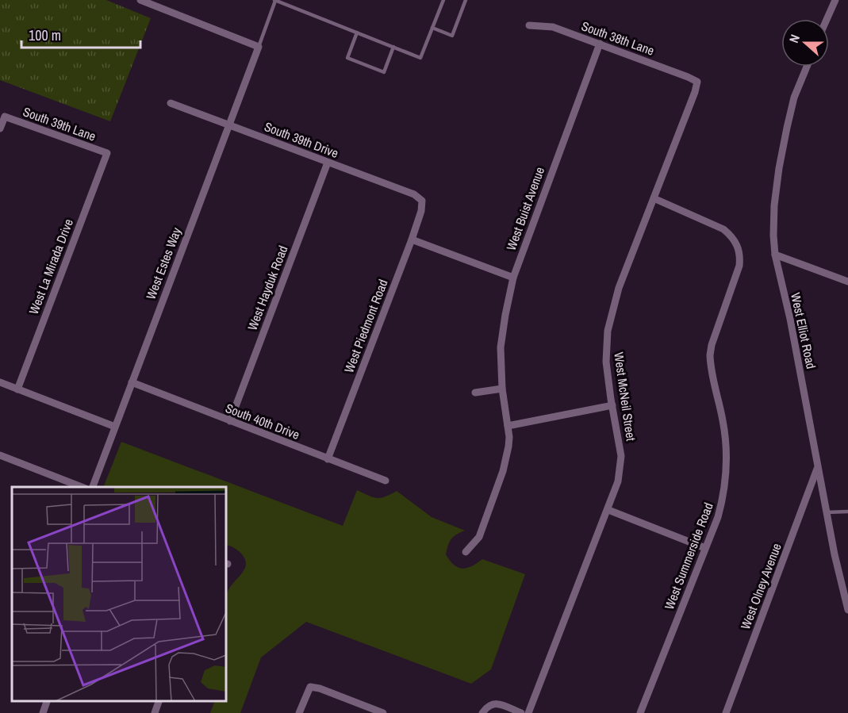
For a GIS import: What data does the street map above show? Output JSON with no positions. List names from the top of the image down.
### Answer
{
  "streets": {
    "street": [
      "South 38th Lane",
      "South 39th Lane",
      "South 39th Drive",
      "West Buist Avenue",
      "West Estes Way",
      "West La Mirada Drive",
      "West Hayduk Road",
      "West Piedmont Road",
      "West Elliot Road",
      "West McNeil Street",
      "South 40th Drive",
      "West Summerside Road",
      "West Olney Avenue"
    ]
  },
  "crossings": [
    ["South 38th Lane", "West Buist Avenue"],
    ["South 38th Lane", "West McNeil Street"],
    ["South 39th Lane", "West La Mirada Drive"],
    ["South 39th Drive", "West Estes Way"],
    ["South 39th Drive", "West Hayduk Road"],
    ["South 39th Drive", "West Piedmont Road"],
    ["West Estes Way", "South 40th Drive"],
    ["West Hayduk Road", "South 40th Drive"],
    ["West Piedmont Road", "South 40th Drive"],
    ["West Elliot Road", "West Olney Avenue"],
    ["West McNeil Street", "West Summerside Road"]
  ],
  "scale_bar": "100 m",
  "north": "left"
}
